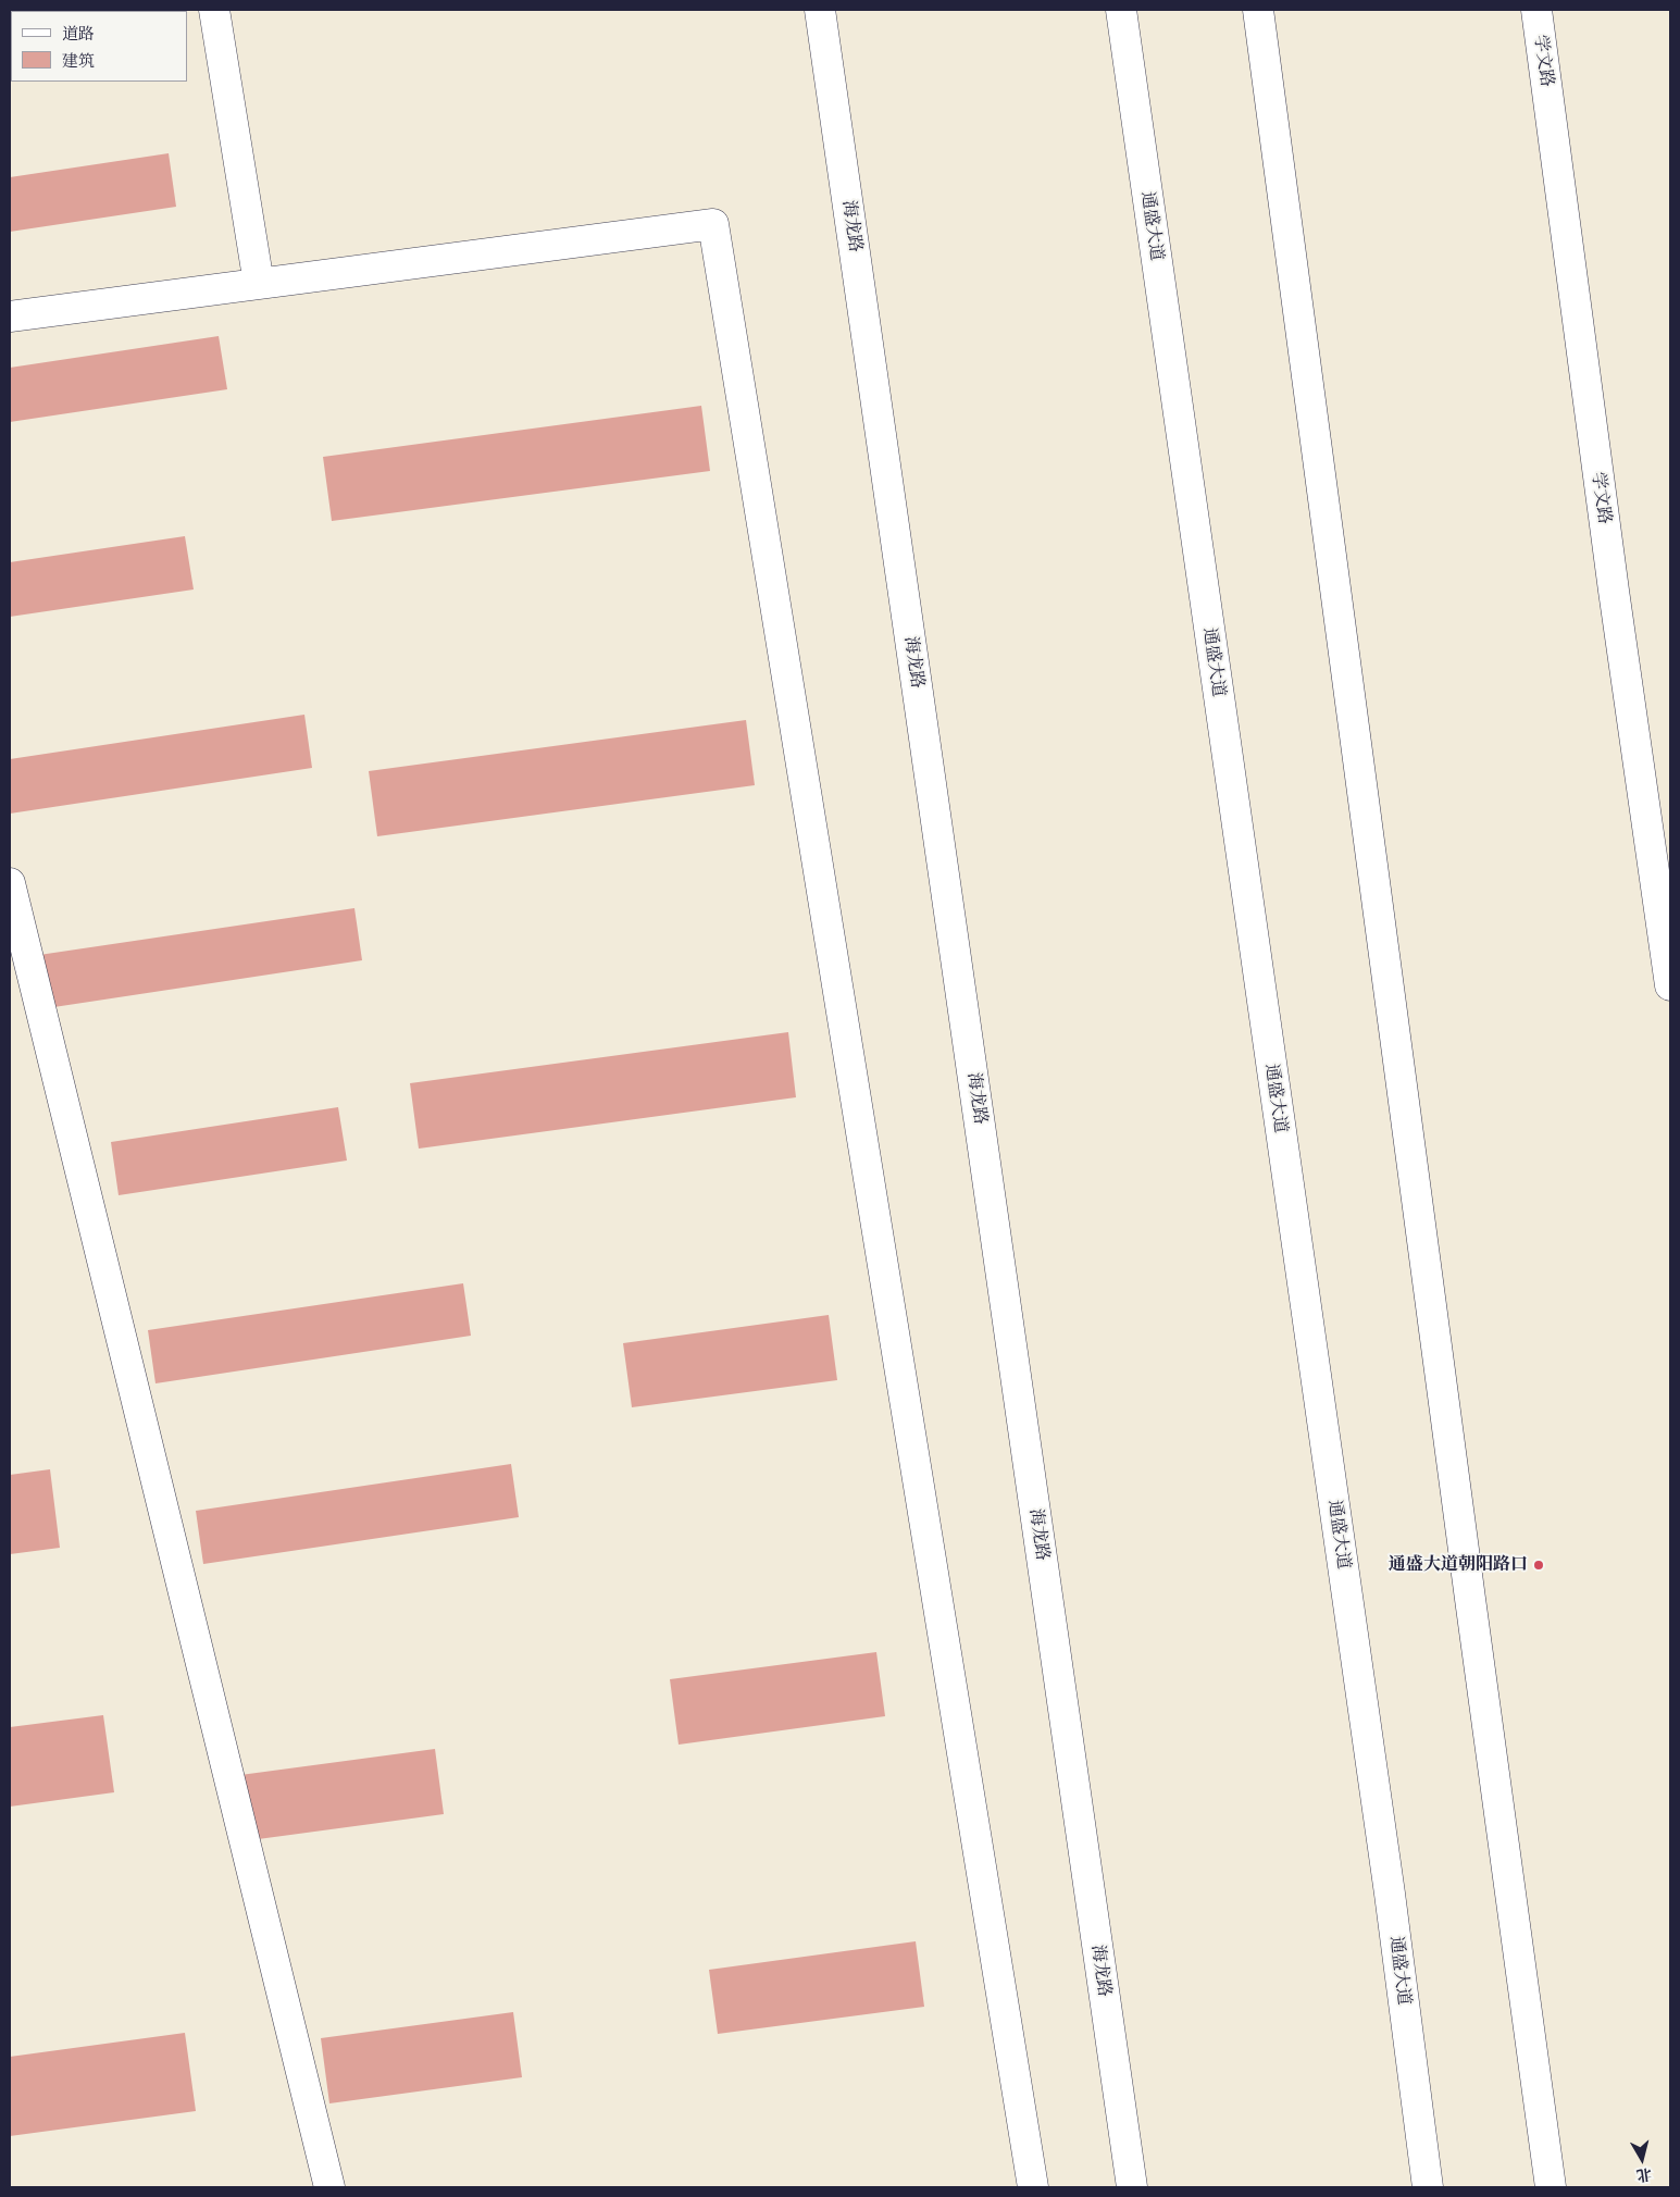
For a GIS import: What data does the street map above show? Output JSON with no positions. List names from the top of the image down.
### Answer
{
  "streets": {
    "street": ["学文路", "海龙路", "通盛大道"]
  },
  "places": ["通盛大道朝阳路口"],
  "legend": ["道路", "建筑"],
  "north": "bottom"
}
